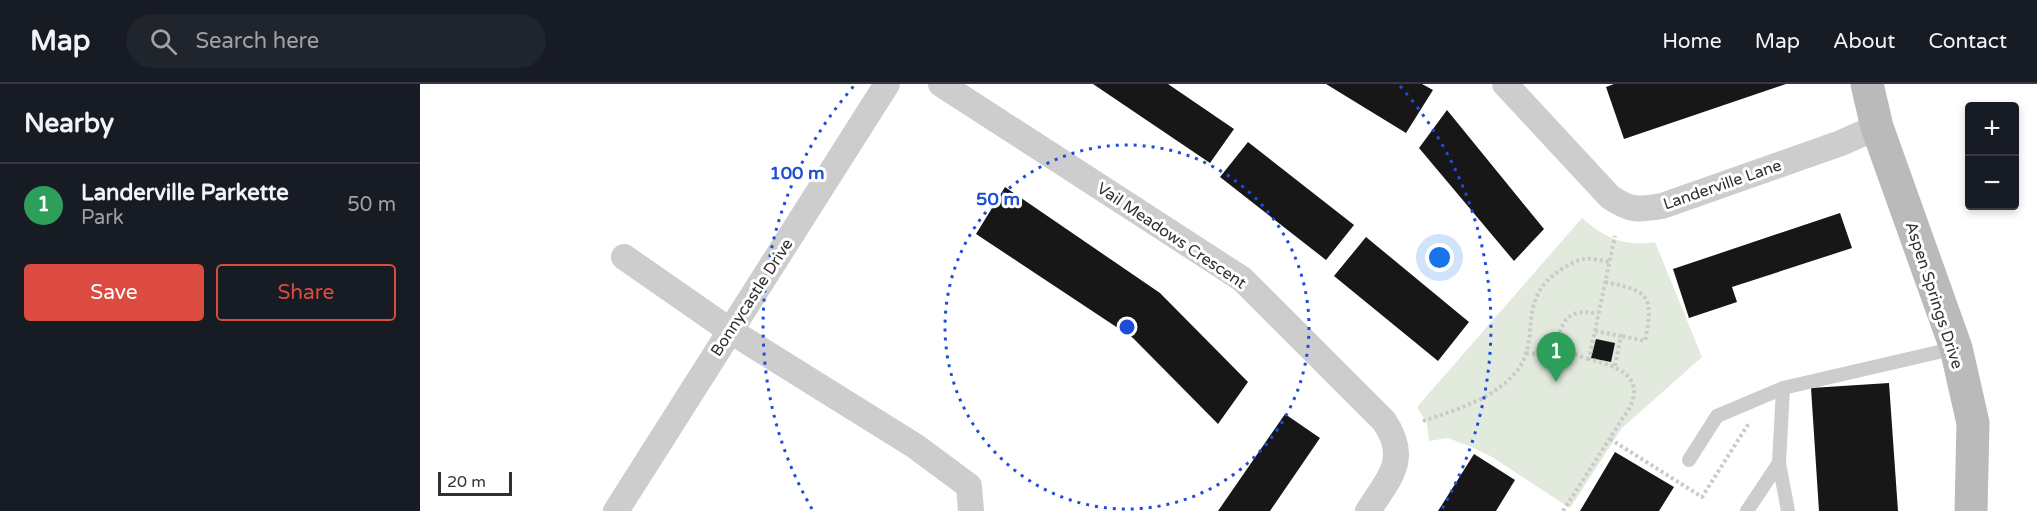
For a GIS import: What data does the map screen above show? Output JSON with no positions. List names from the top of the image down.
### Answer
{
  "streets": {
    "street": [
      "Landerville Lane",
      "Vail Meadows Crescent",
      "Aspen Springs Drive",
      "Bonnycastle Drive"
    ]
  },
  "crossings": [
    ["Landerville Lane", "Aspen Springs Drive"]
  ],
  "scale_bar": "20 m",
  "page": {
    "header": "Map",
    "search": "Search here",
    "nav": [
      "Home",
      "Map",
      "About",
      "Contact"
    ],
    "heading": "Nearby",
    "map_buttons": ["+", "−"],
    "list": [
      {
        "mark": "1",
        "name": "Landerville Parkette",
        "note": "Park",
        "value": "50 m"
      }
    ],
    "buttons": ["Save", "Share"],
    "pins": "1",
    "scale": "20 m"
  },
  "rings": ["100 m", "50 m"]
}
